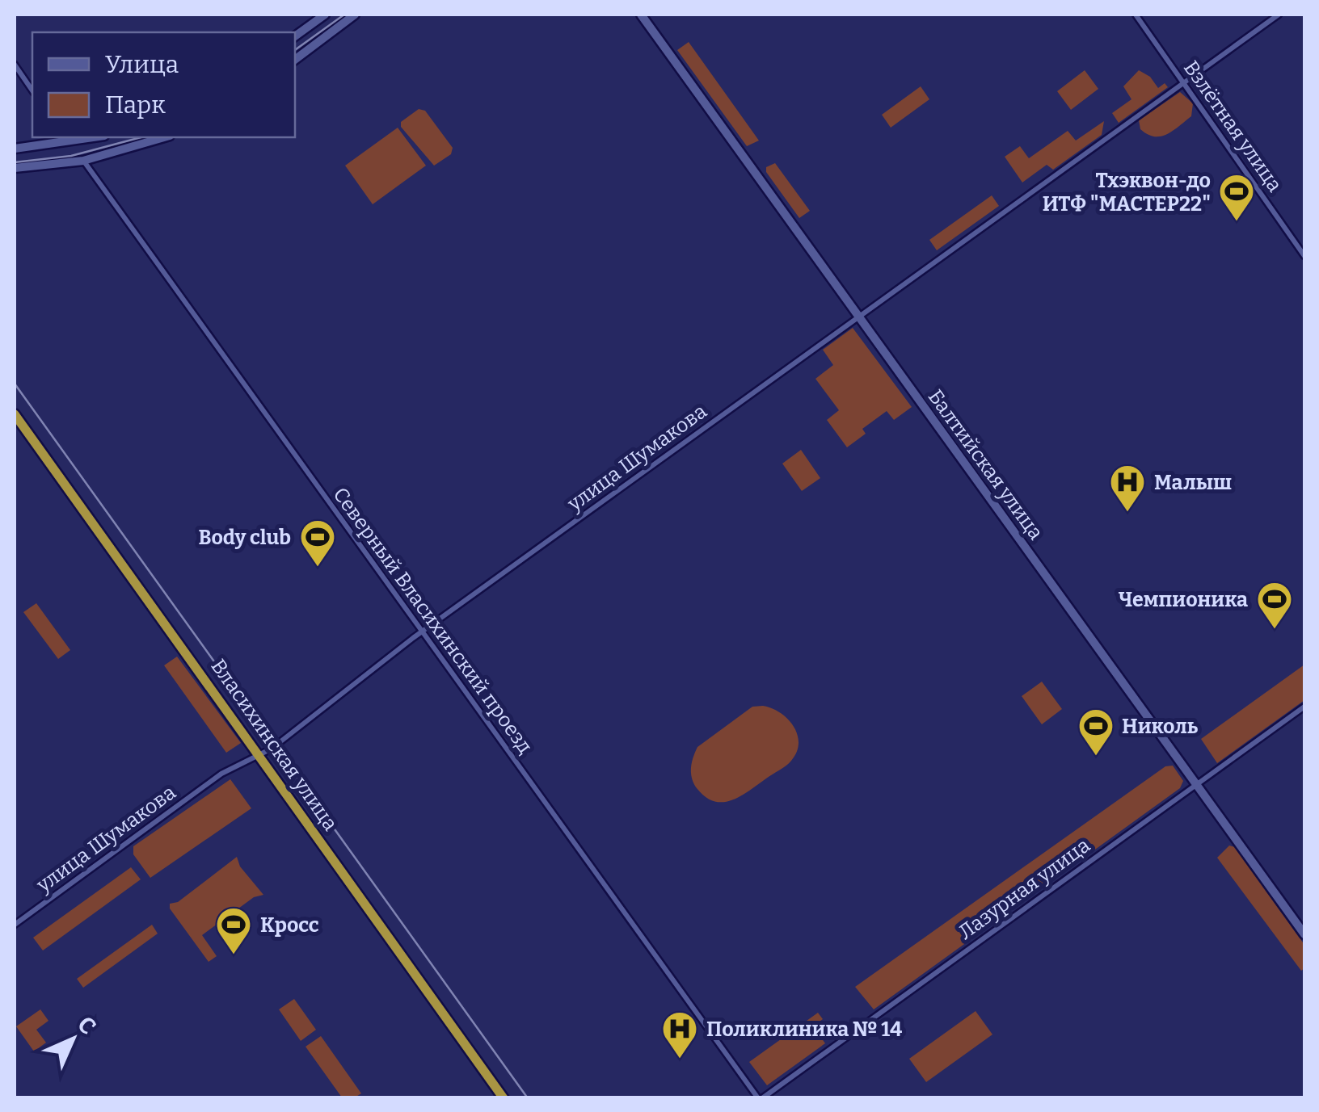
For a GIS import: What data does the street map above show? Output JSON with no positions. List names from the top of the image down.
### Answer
{
  "streets": {
    "highway": ["Власихинская улица"],
    "main road": ["Балтийская улица"],
    "street": [
      "Взлётная улица",
      "улица Шумакова",
      "Северный Власихинский проезд",
      "Лазурная улица"
    ]
  },
  "crossings": [
    ["Взлётная улица", "улица Шумакова"],
    ["улица Шумакова", "Балтийская улица"],
    ["улица Шумакова", "Северный Власихинский проезд"],
    ["улица Шумакова", "Власихинская улица"],
    ["Балтийская улица", "Лазурная улица"],
    ["Северный Власихинский проезд", "Лазурная улица"]
  ],
  "places": {
    "sports": [
      "Тхэквон-до ИТФ \"МАСТЕР22\"",
      "Body club",
      "Чемпионика",
      "Николь",
      "Кросс"
    ],
    "hospital": ["Малыш", "Поликлиника № 14"]
  },
  "legend": ["Улица", "Парк"],
  "north": "top right"
}
